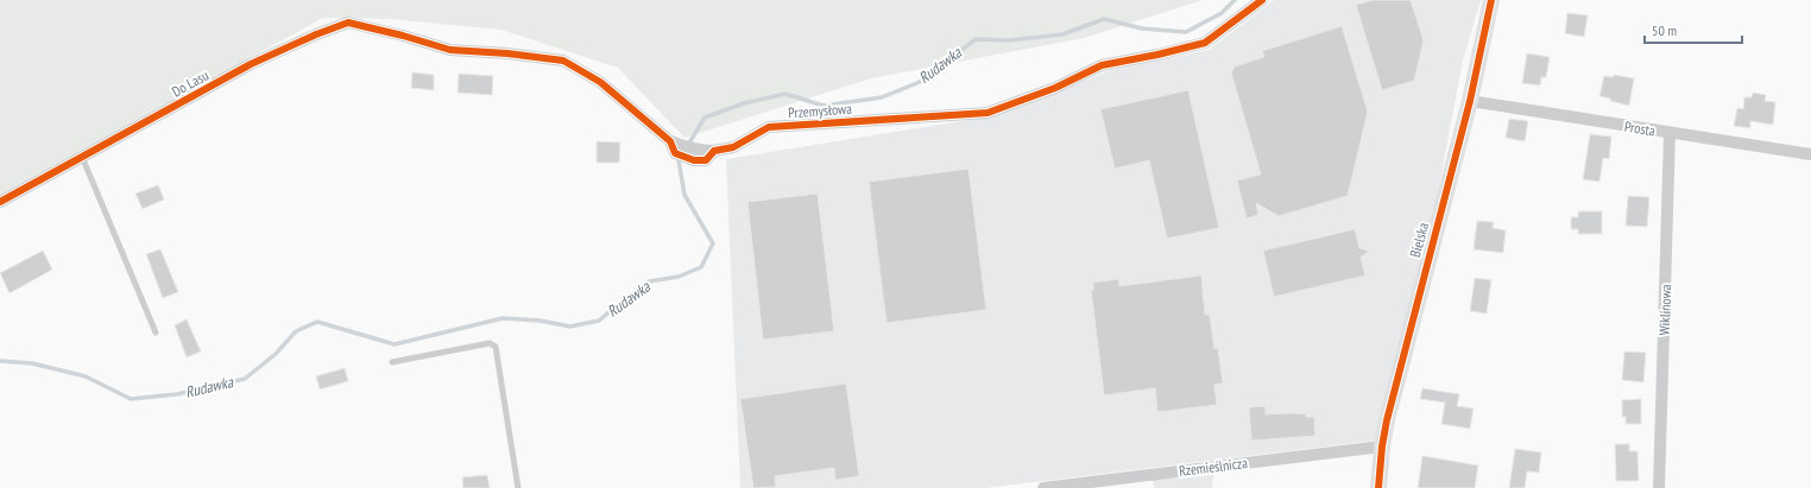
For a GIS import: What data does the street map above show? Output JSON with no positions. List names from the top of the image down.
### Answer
{
  "streets": {
    "street": [
      "Do Lasu",
      "Przemysłowa",
      "Prosta",
      "Bielska",
      "Wiklinowa",
      "Rzemieślnicza"
    ]
  },
  "crossings": [
    ["Do Lasu", "Przemysłowa"],
    ["Prosta", "Bielska"],
    ["Prosta", "Wiklinowa"],
    ["Bielska", "Rzemieślnicza"]
  ],
  "water": ["Rudawka"],
  "scale_bar": "50 m"
}
